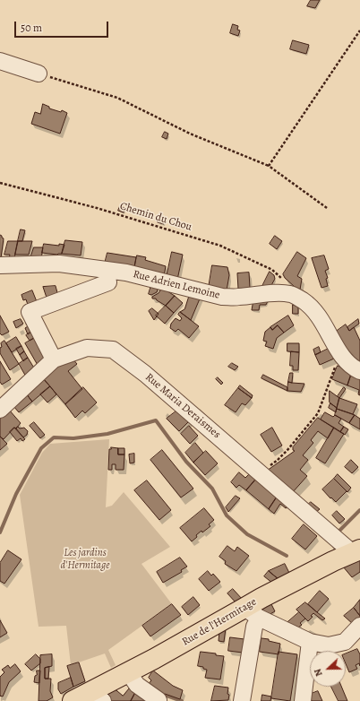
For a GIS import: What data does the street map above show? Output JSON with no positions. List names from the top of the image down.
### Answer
{
  "streets": {
    "main road": ["Rue de l'Hermitage"],
    "street": ["Rue Adrien Lemoine", "Rue Maria Deraismes"],
    "path": ["Chemin du Chou"]
  },
  "crossings": [
    ["Chemin du Chou", "Rue Adrien Lemoine"],
    ["Rue Maria Deraismes", "Rue de l'Hermitage"]
  ],
  "parks": ["Les jardins d'Hermitage"],
  "scale_bar": "50 m",
  "north": "left"
}
